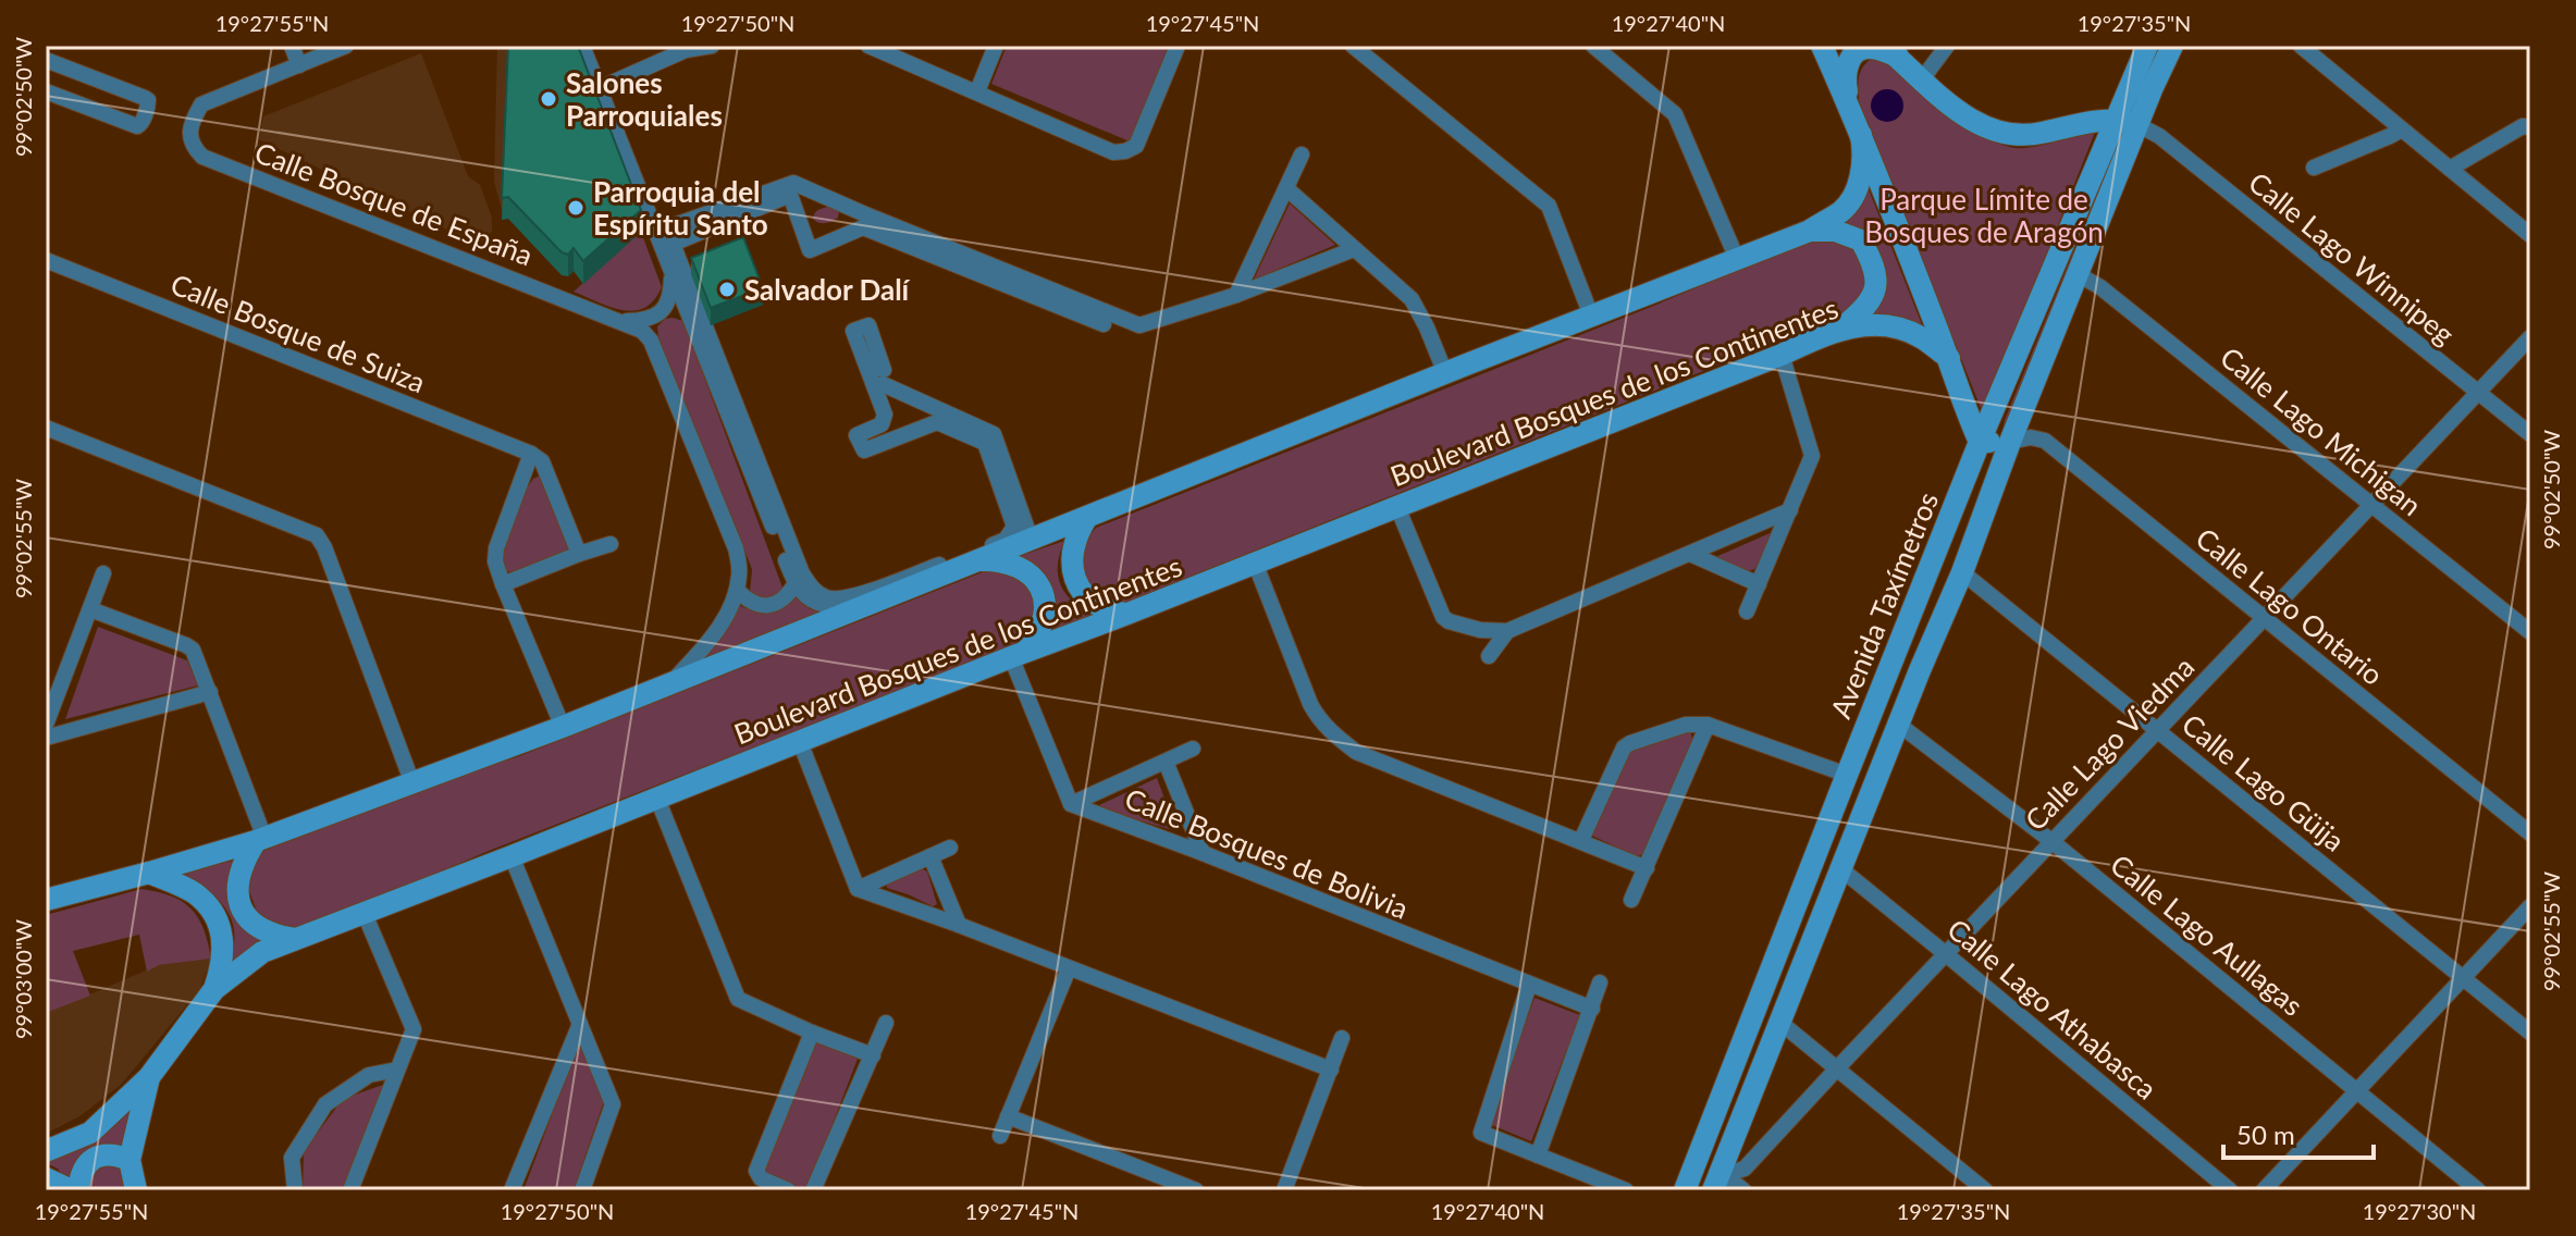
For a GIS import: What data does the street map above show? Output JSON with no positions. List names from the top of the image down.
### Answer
{
  "streets": {
    "street": [
      "Calle Bosque de España",
      "Calle Lago Winnipeg",
      "Calle Bosque de Suiza",
      "Boulevard Bosques de los Continentes",
      "Calle Lago Michigan",
      "Avenida Taxímetros",
      "Calle Lago Ontario",
      "Calle Lago Viedma",
      "Calle Lago Güija",
      "Calle Bosques de Bolivia",
      "Calle Lago Aullagas",
      "Calle Lago Athabasca"
    ]
  },
  "crossings": [
    ["Calle Lago Winnipeg", "Avenida Taxímetros"],
    ["Calle Lago Winnipeg", "Calle Lago Viedma"],
    ["Calle Lago Michigan", "Avenida Taxímetros"],
    ["Calle Lago Michigan", "Calle Lago Viedma"],
    ["Avenida Taxímetros", "Calle Lago Ontario"],
    ["Avenida Taxímetros", "Calle Lago Viedma"],
    ["Avenida Taxímetros", "Calle Lago Güija"],
    ["Avenida Taxímetros", "Calle Lago Aullagas"],
    ["Avenida Taxímetros", "Calle Lago Athabasca"],
    ["Calle Lago Ontario", "Calle Lago Viedma"],
    ["Calle Lago Viedma", "Calle Lago Güija"],
    ["Calle Lago Viedma", "Calle Lago Aullagas"],
    ["Calle Lago Viedma", "Calle Lago Athabasca"]
  ],
  "parks": ["Parque Límite de Bosques de Aragón"],
  "places": ["Salones Parroquiales", "Parroquia del Espíritu Santo", "Salvador Dalí"],
  "scale_bar": "50 m",
  "coordinates": [
    "19°27'55\"N",
    "19°27'50\"N",
    "19°27'45\"N",
    "19°27'40\"N",
    "19°27'35\"N",
    "99°02'50\"W",
    "99°02'55\"W",
    "99°03'00\"W",
    "19°27'30\"N"
  ]
}
